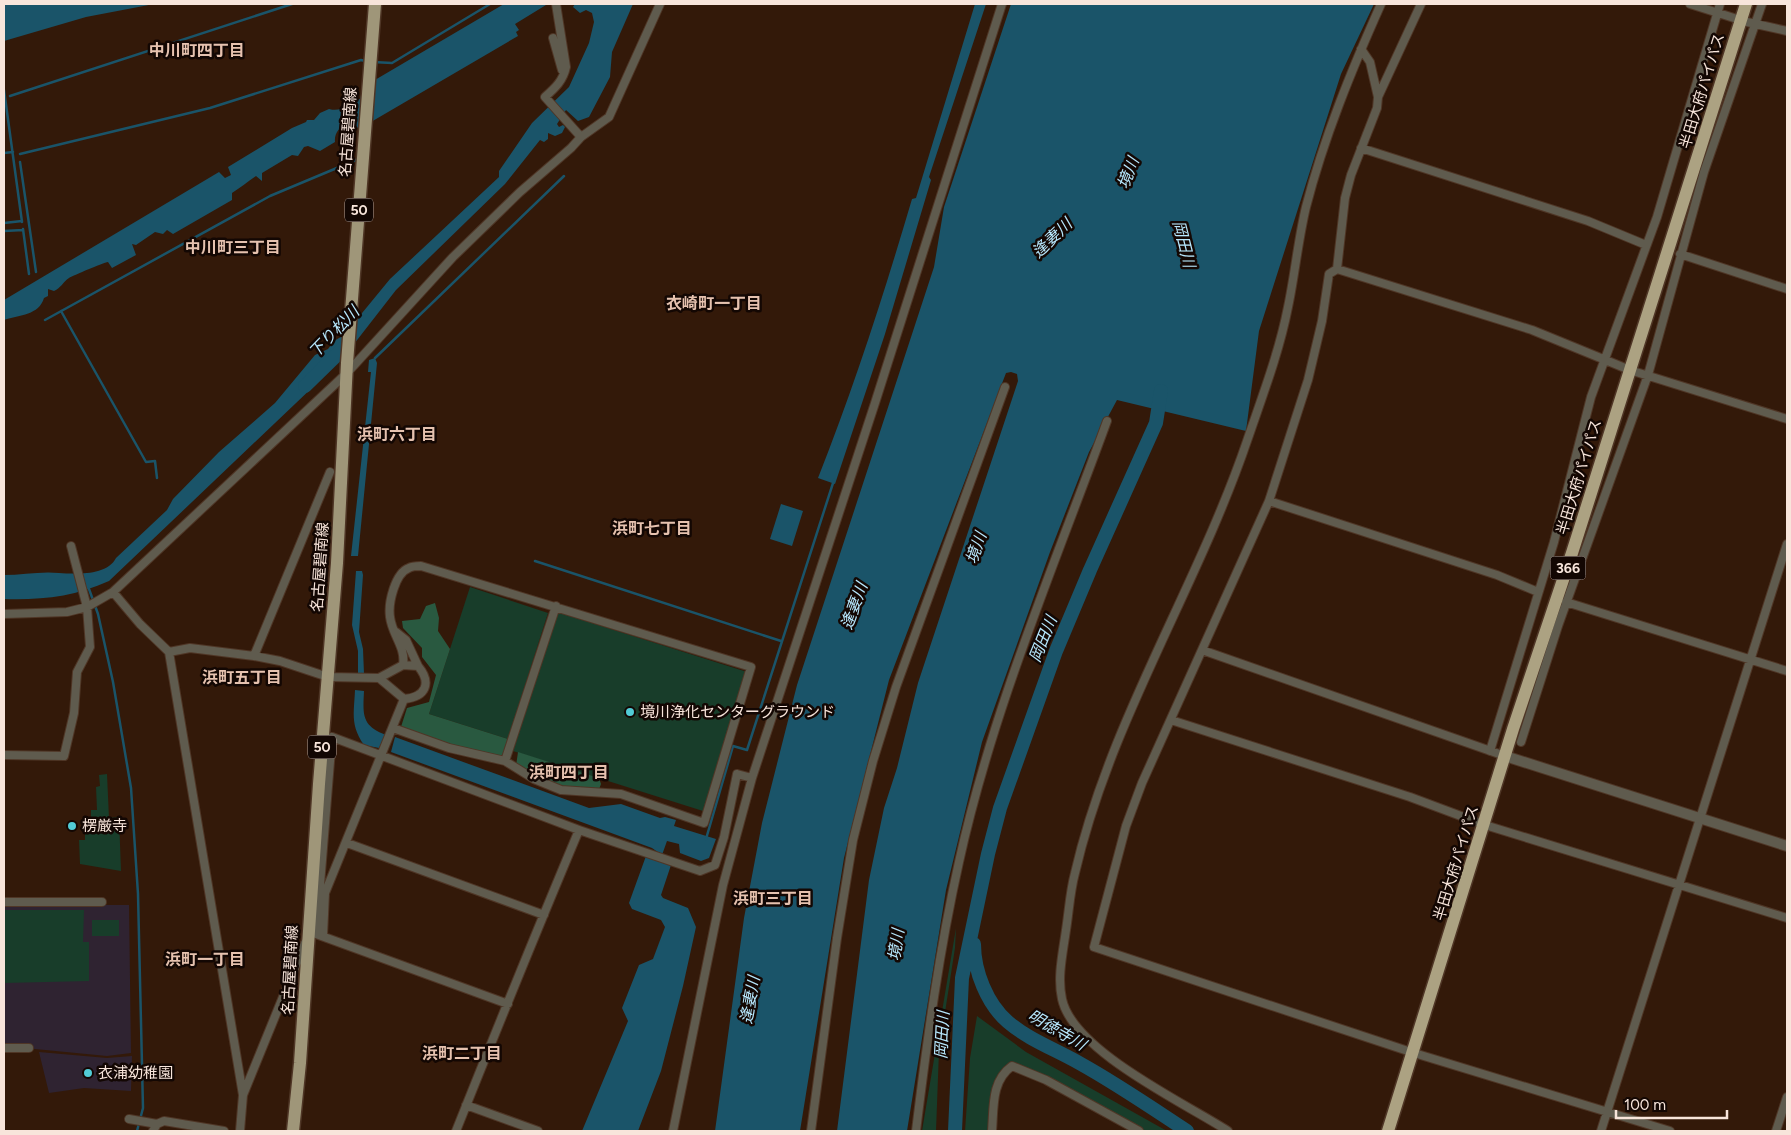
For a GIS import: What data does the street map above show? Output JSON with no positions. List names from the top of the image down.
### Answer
{
  "streets": {
    "highway": ["半田大府パイパス", "366"],
    "main road": ["名古屋碧南線", "50"]
  },
  "districts": [
    "中川町四丁目",
    "中川町三丁目",
    "衣崎町一丁目",
    "浜町六丁目",
    "浜町七丁目",
    "浜町五丁目",
    "浜町四丁目",
    "浜町三丁目",
    "浜町一丁目",
    "浜町二丁目"
  ],
  "water": [
    "境川",
    "逢妻川",
    "岡田川",
    "下り松川",
    "明徳寺川"
  ],
  "places": ["境川浄化センターグラウンド", "楞厳寺", "衣浦幼稚園"],
  "scale_bar": "100 m"
}
